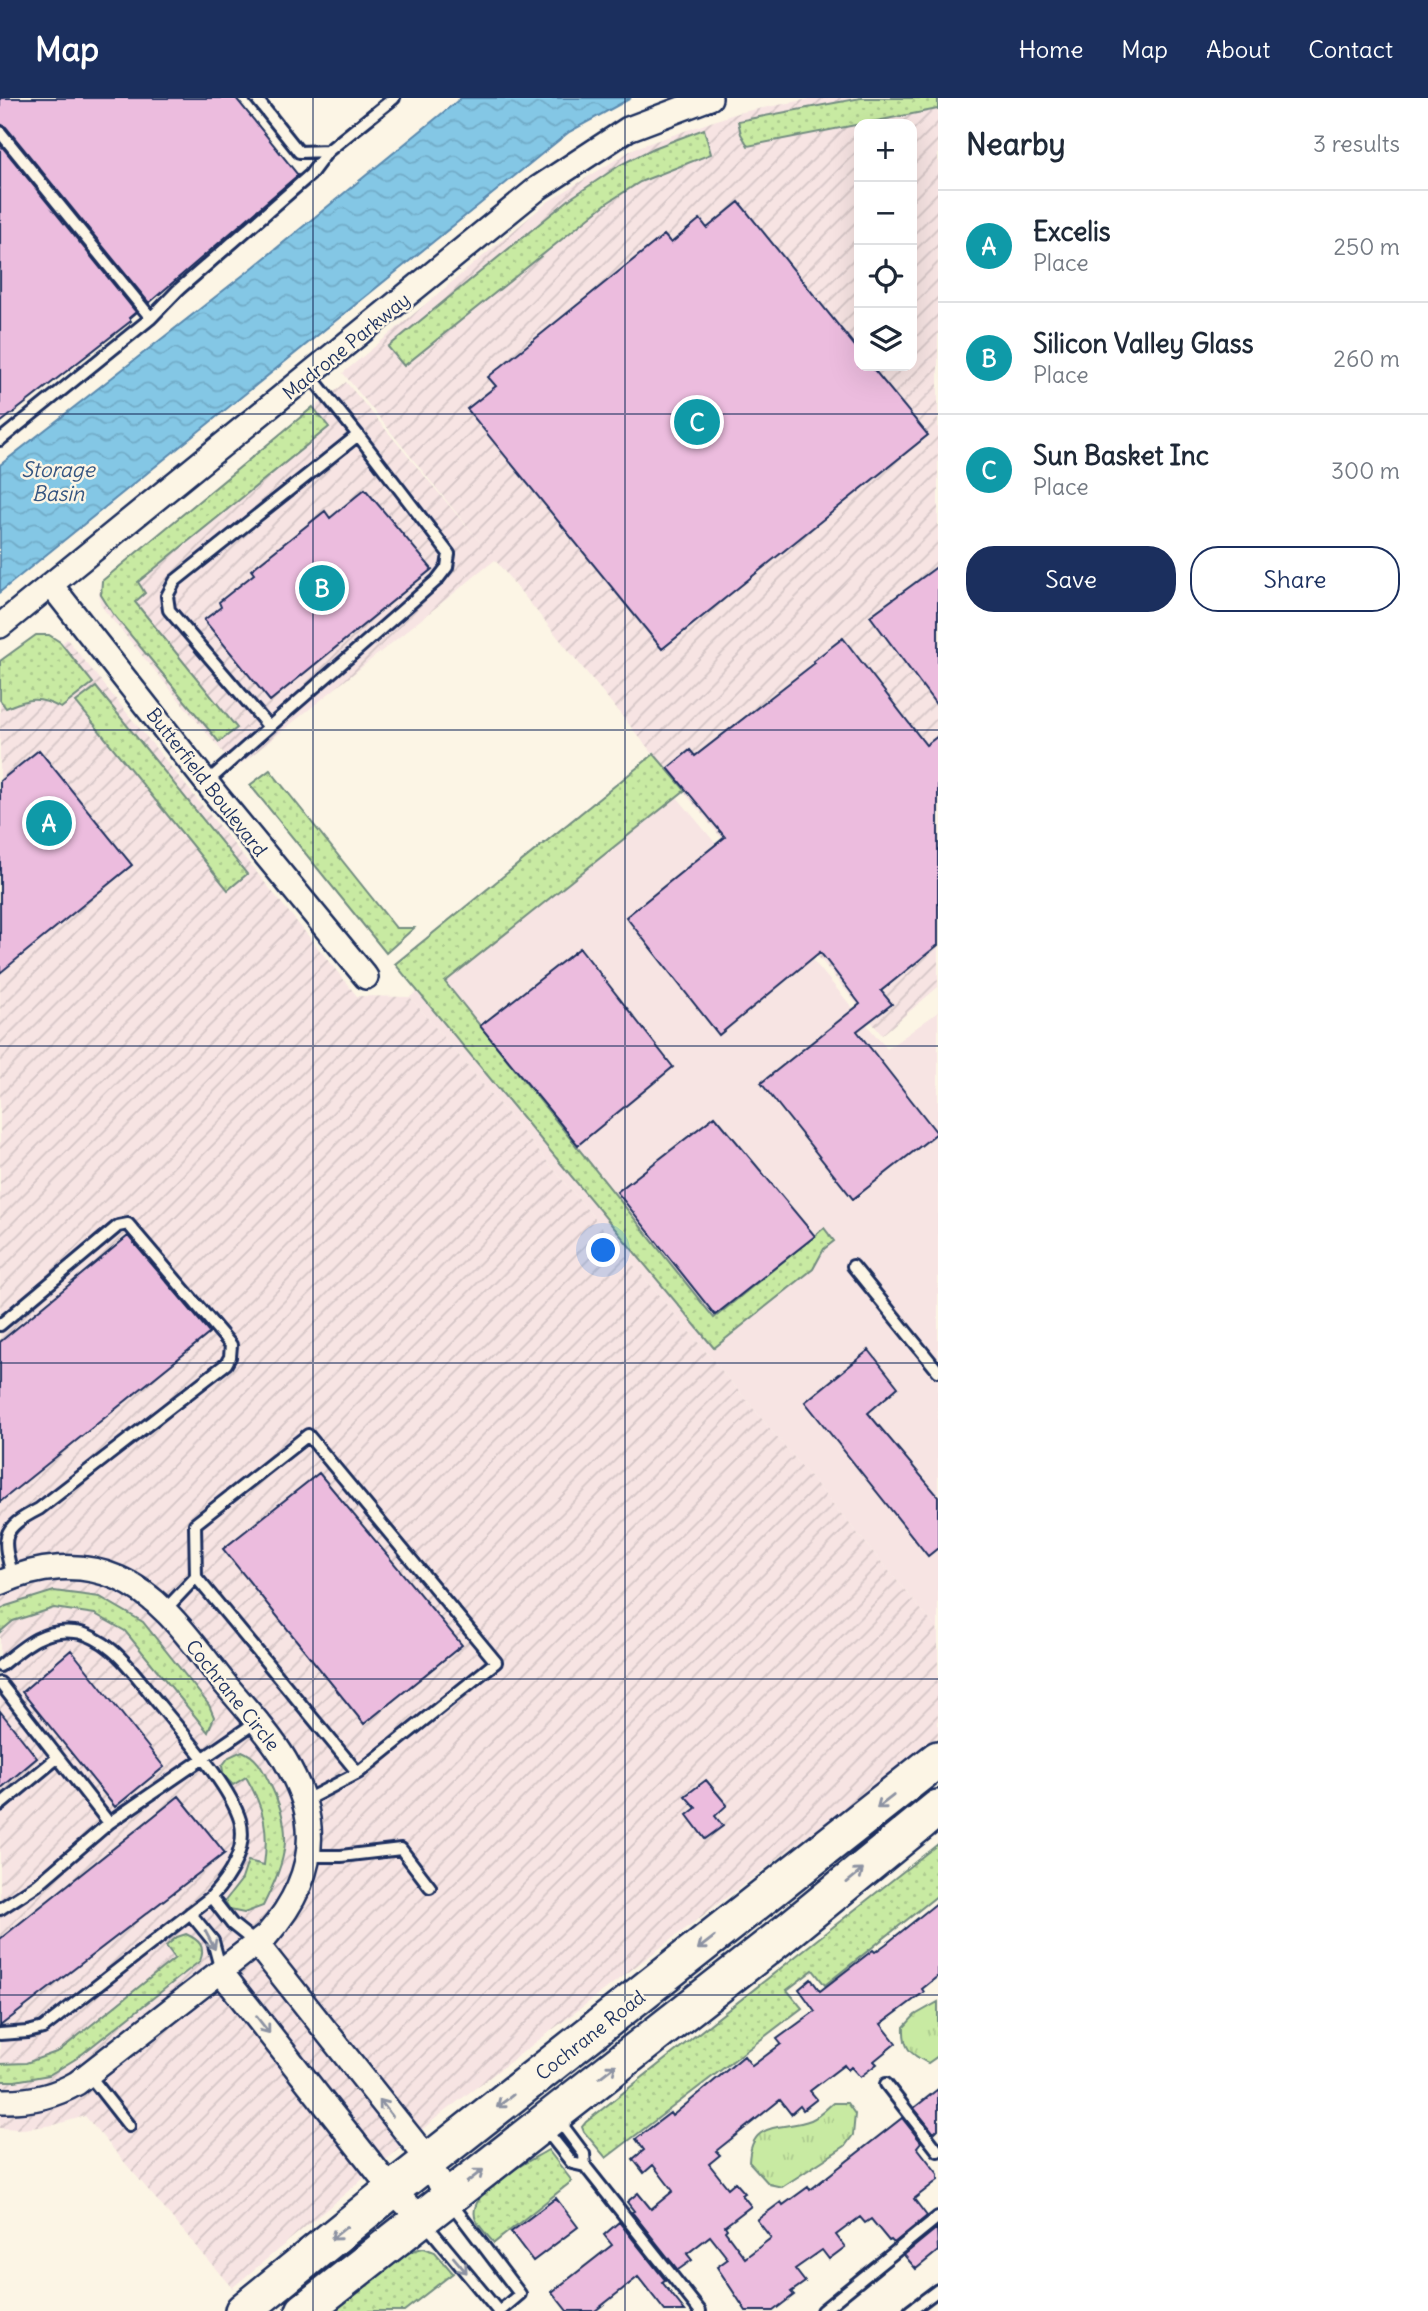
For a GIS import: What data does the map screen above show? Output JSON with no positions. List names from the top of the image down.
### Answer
{
  "streets": {
    "main road": ["Cochrane Road"],
    "street": ["Madrone Parkway", "Butterfield Boulevard", "Cochrane Circle"]
  },
  "crossings": [
    ["Madrone Parkway", "Butterfield Boulevard"]
  ],
  "water": ["Storage Basin"],
  "page": {
    "header": "Map",
    "nav": [
      "Home",
      "Map",
      "About",
      "Contact"
    ],
    "heading": ["Nearby", "3 results"],
    "map_buttons": ["+", "−"],
    "list": [
      {
        "mark": "A",
        "name": "Excelis",
        "note": "Place",
        "value": "250 m"
      },
      {
        "mark": "B",
        "name": "Silicon Valley Glass",
        "note": "Place",
        "value": "260 m"
      },
      {
        "mark": "C",
        "name": "Sun Basket Inc",
        "note": "Place",
        "value": "300 m"
      }
    ],
    "pins": ["C", "B", "A"],
    "buttons": ["Save", "Share"]
  }
}
